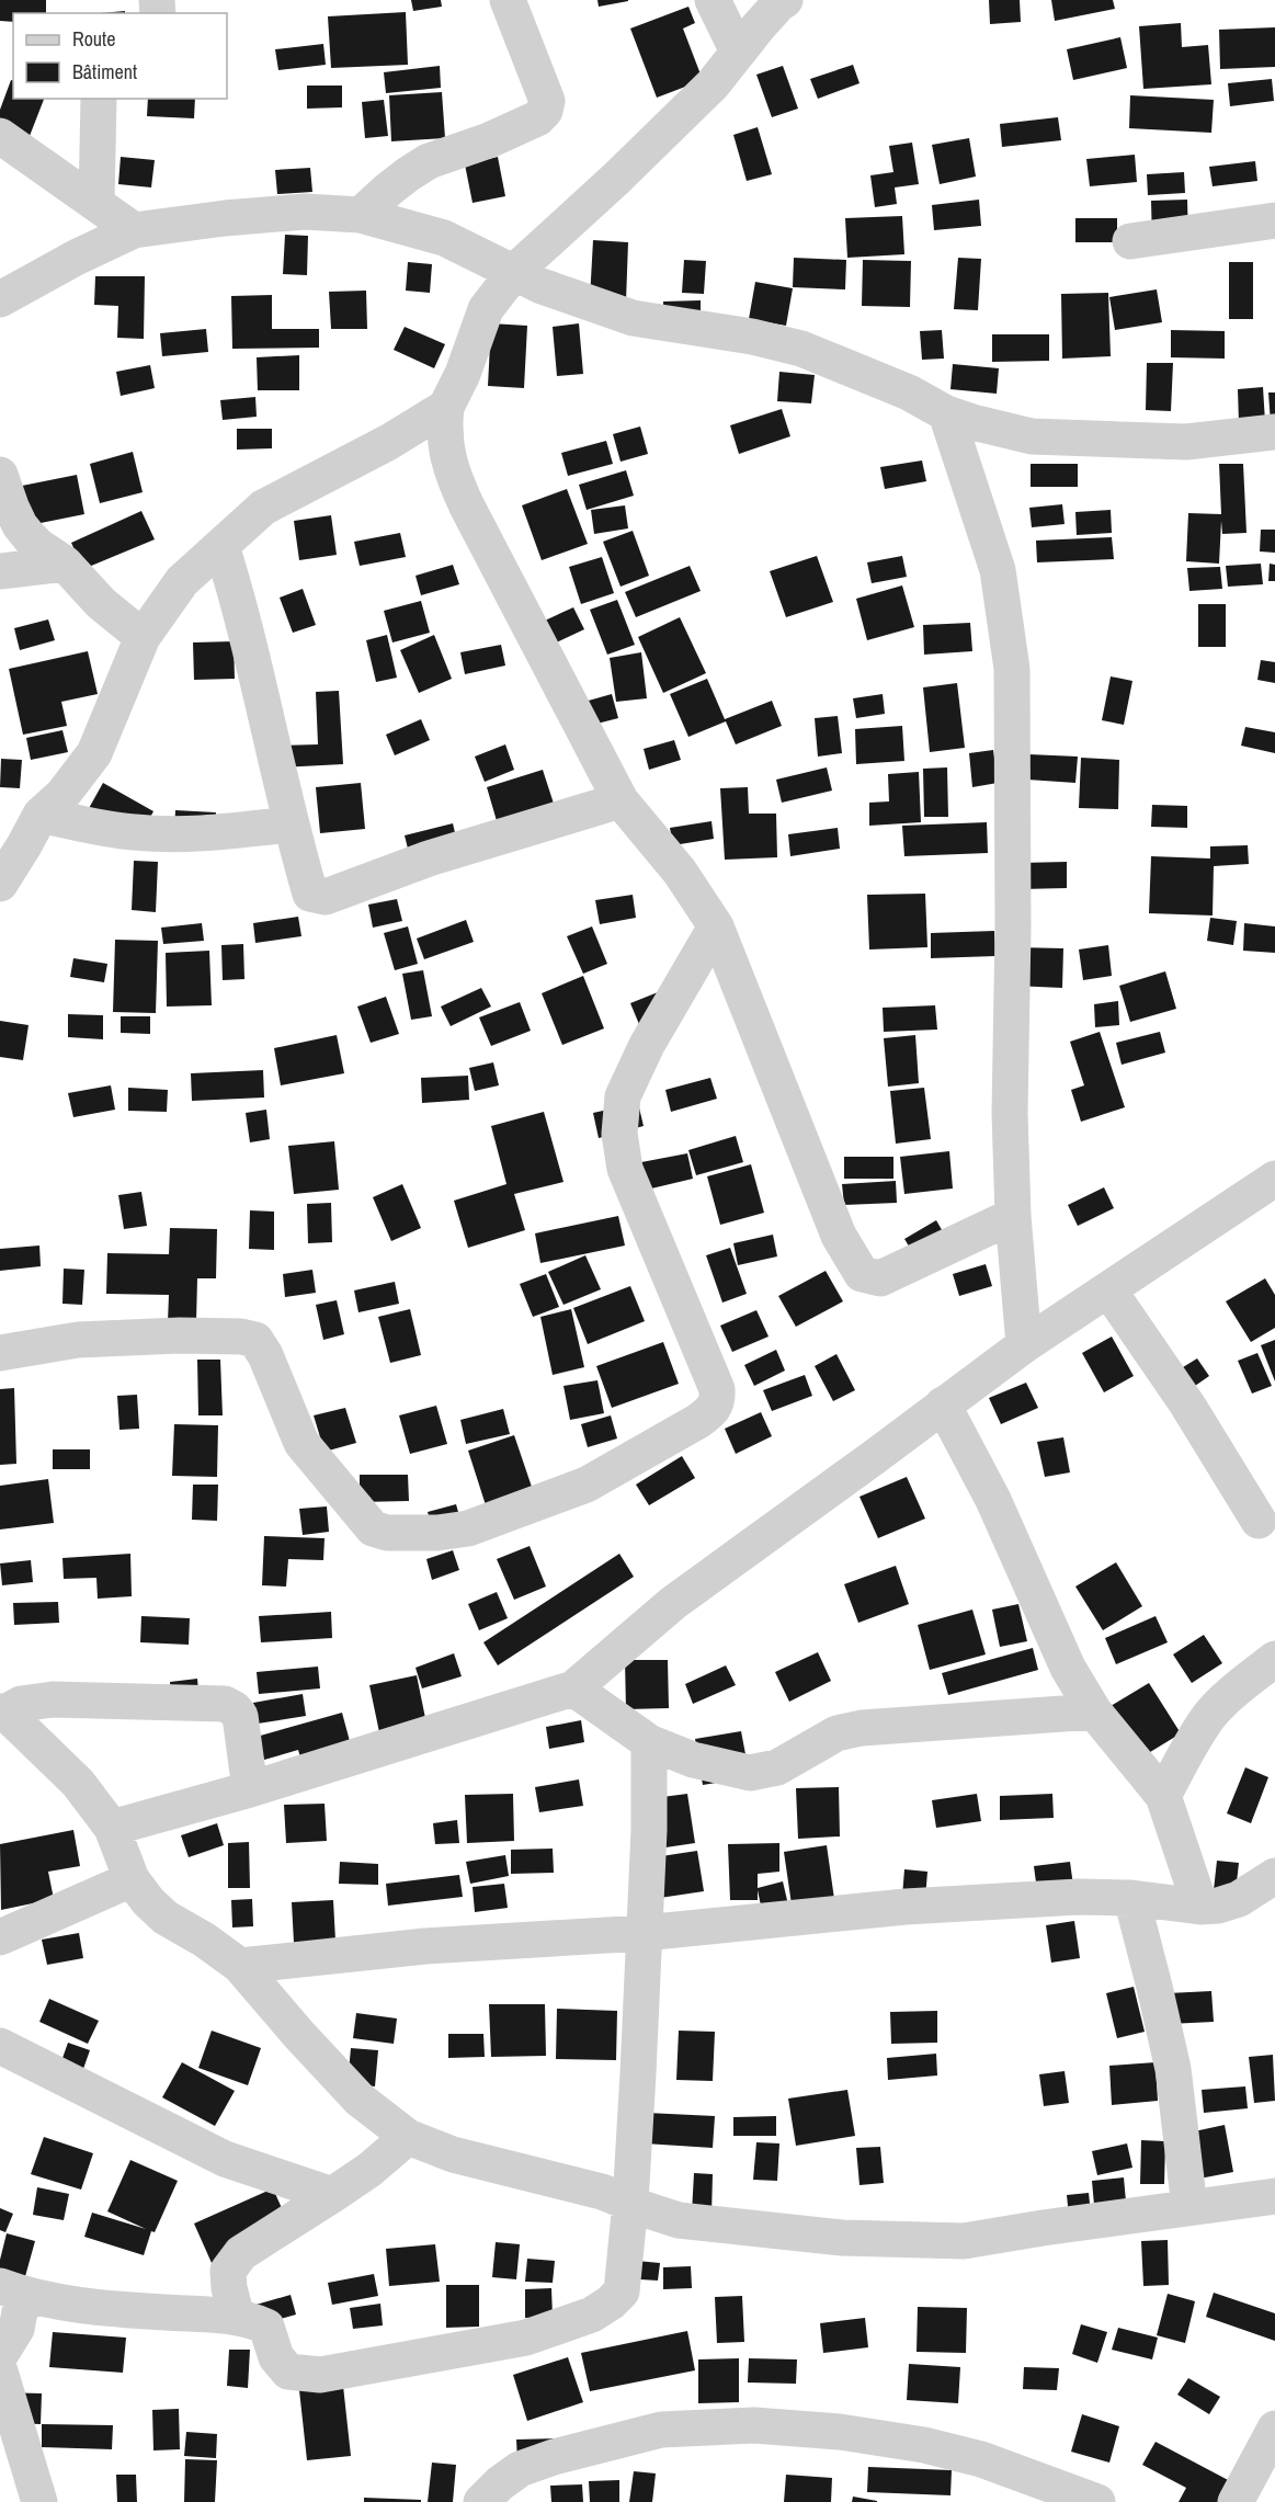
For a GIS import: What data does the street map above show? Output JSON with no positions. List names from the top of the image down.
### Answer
{
  "legend": ["Route", "Bâtiment"]
}
